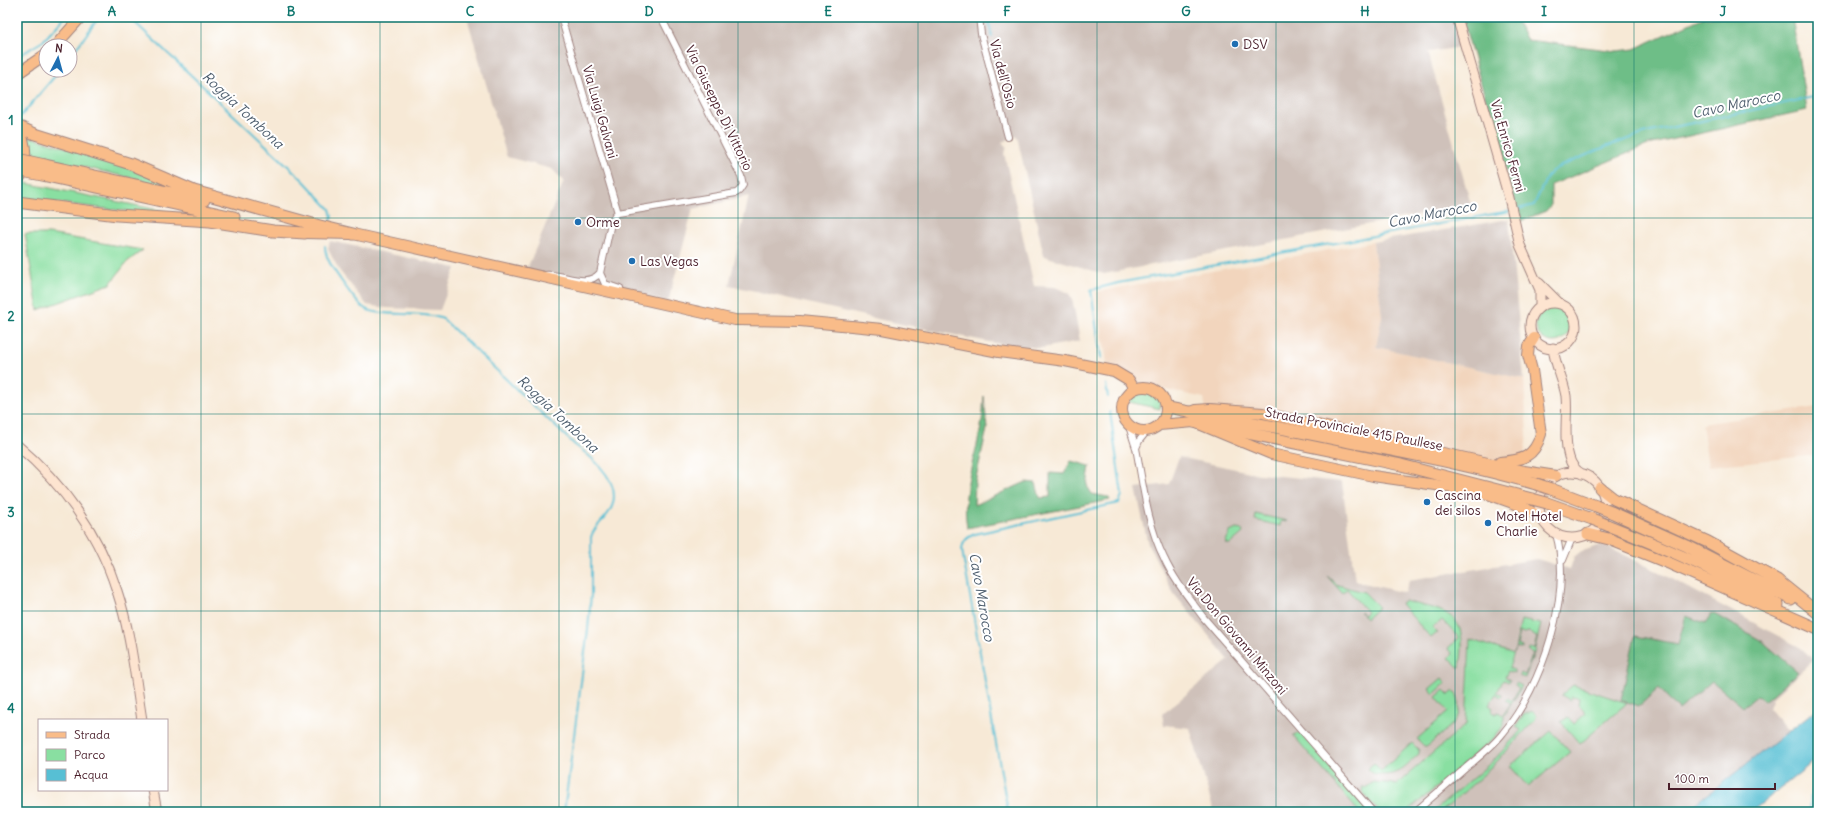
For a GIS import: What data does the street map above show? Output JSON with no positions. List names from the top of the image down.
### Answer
{
  "streets": {
    "highway": ["Strada Provinciale 415 Paullese"],
    "main road": ["Via Enrico Fermi"],
    "street": [
      "Via dell'Osio",
      "Via Giuseppe Di Vittorio",
      "Via Luigi Galvani",
      "Via Don Giovanni Minzoni"
    ]
  },
  "crossings": [
    ["Via Giuseppe Di Vittorio", "Via Luigi Galvani"],
    ["Strada Provinciale 415 Paullese", "Via Don Giovanni Minzoni"]
  ],
  "water": ["Cavo Marocco", "Roggia Tombona"],
  "places": [
    "DSV",
    "Orme",
    "Las Vegas",
    "Cascina dei silos",
    "Motel Hotel Charlie"
  ],
  "legend": ["Strada", "Parco", "Acqua"],
  "scale_bar": "100 m",
  "north": "top",
  "grid": {
    "columns": [
      "A",
      "B",
      "C",
      "D",
      "E",
      "F",
      "G",
      "H",
      "I",
      "J"
    ],
    "rows": [
      "1",
      "2",
      "3",
      "4"
    ]
  }
}
